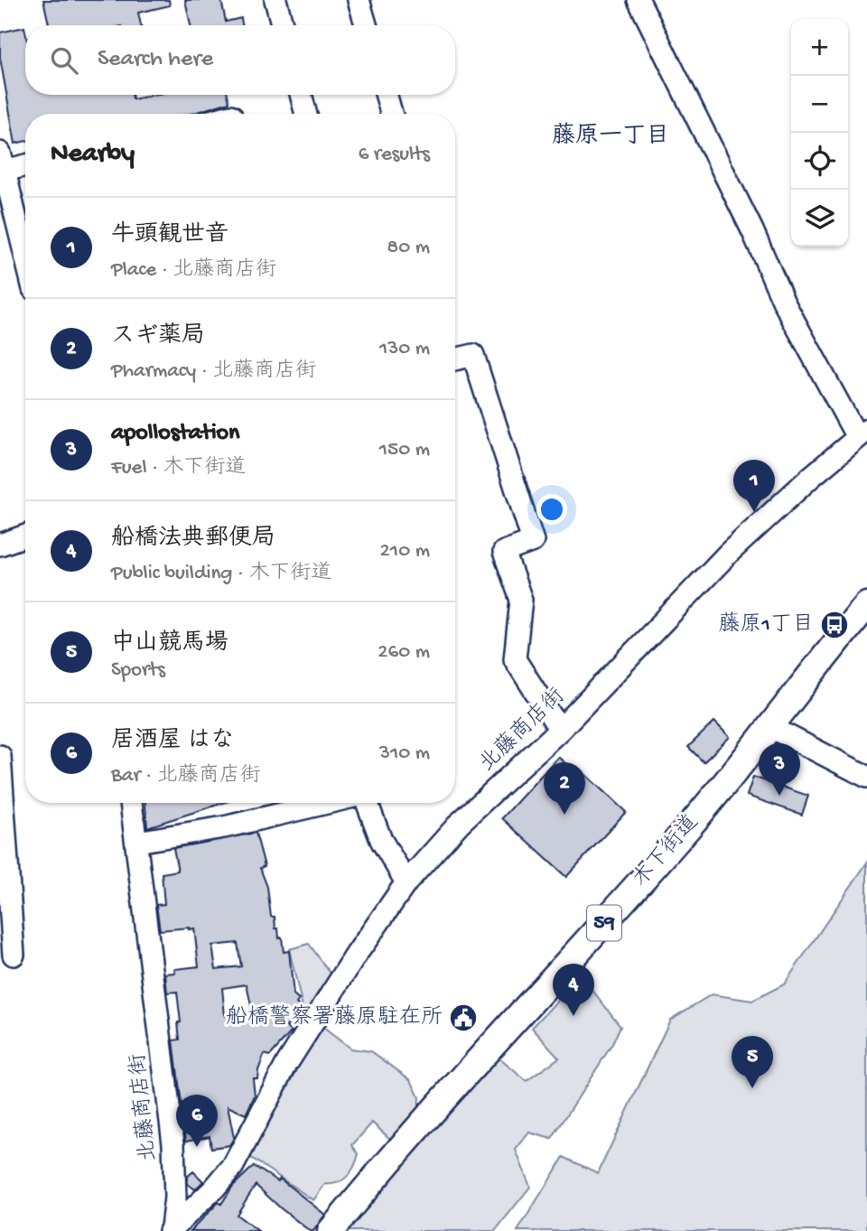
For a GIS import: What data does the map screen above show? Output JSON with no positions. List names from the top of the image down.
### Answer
{
  "streets": {
    "main road": ["木下街道", "59"],
    "street": ["北藤商店街"]
  },
  "districts": ["藤原一丁目"],
  "places": {
    "bus stop": ["藤原1丁目"],
    "public building": ["船橋警察署藤原駐在所"]
  },
  "page": {
    "map_buttons": ["+", "−"],
    "search": "Search here",
    "heading": ["Nearby", "6 results"],
    "list": [
      {
        "mark": "1",
        "name": "牛頭観世音",
        "note": "Place · 北藤商店街",
        "value": "80 m"
      },
      {
        "mark": "2",
        "name": "スギ薬局",
        "note": "Pharmacy · 北藤商店街",
        "value": "130 m"
      },
      {
        "mark": "3",
        "name": "apollostation",
        "note": "Fuel · 木下街道",
        "value": "150 m"
      },
      {
        "mark": "4",
        "name": "船橋法典郵便局",
        "note": "Public building · 木下街道",
        "value": "210 m"
      },
      {
        "mark": "5",
        "name": "中山競馬場",
        "note": "Sports",
        "value": "260 m"
      },
      {
        "mark": "6",
        "name": "居酒屋 はな",
        "note": "Bar · 北藤商店街",
        "value": "310 m"
      }
    ],
    "pins": [
      "1",
      "3",
      "2",
      "4",
      "5",
      "6"
    ]
  }
}
